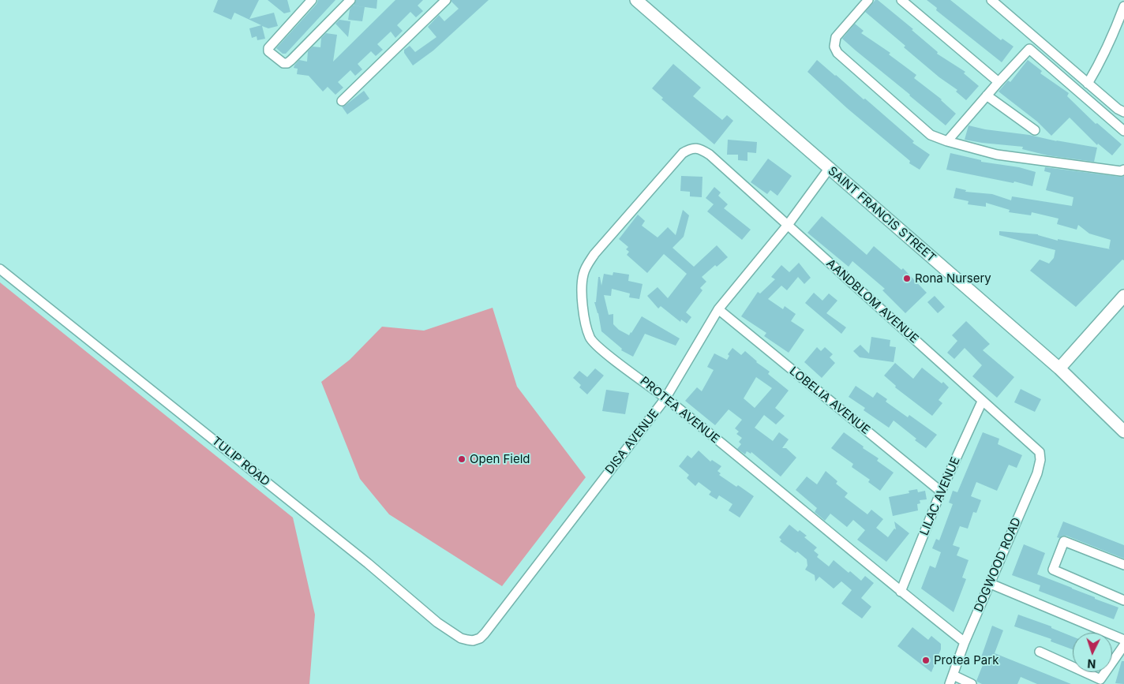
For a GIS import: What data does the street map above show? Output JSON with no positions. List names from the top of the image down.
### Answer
{
  "streets": {
    "street": [
      "SAINT FRANCIS STREET",
      "AANDBLOM AVENUE",
      "LOBELIA AVENUE",
      "PROTEA AVENUE",
      "DISA AVENUE",
      "TULIP ROAD",
      "LILAC AVENUE",
      "DOGWOOD ROAD"
    ]
  },
  "crossings": [
    ["SAINT FRANCIS STREET", "DISA AVENUE"],
    ["AANDBLOM AVENUE", "PROTEA AVENUE"],
    ["AANDBLOM AVENUE", "DISA AVENUE"],
    ["AANDBLOM AVENUE", "LILAC AVENUE"],
    ["AANDBLOM AVENUE", "DOGWOOD ROAD"],
    ["LOBELIA AVENUE", "DISA AVENUE"],
    ["LOBELIA AVENUE", "LILAC AVENUE"],
    ["PROTEA AVENUE", "DISA AVENUE"],
    ["PROTEA AVENUE", "LILAC AVENUE"],
    ["PROTEA AVENUE", "DOGWOOD ROAD"],
    ["DISA AVENUE", "TULIP ROAD"]
  ],
  "places": ["Rona Nursery", "Open Field", "Protea Park"],
  "north": "bottom"
}
